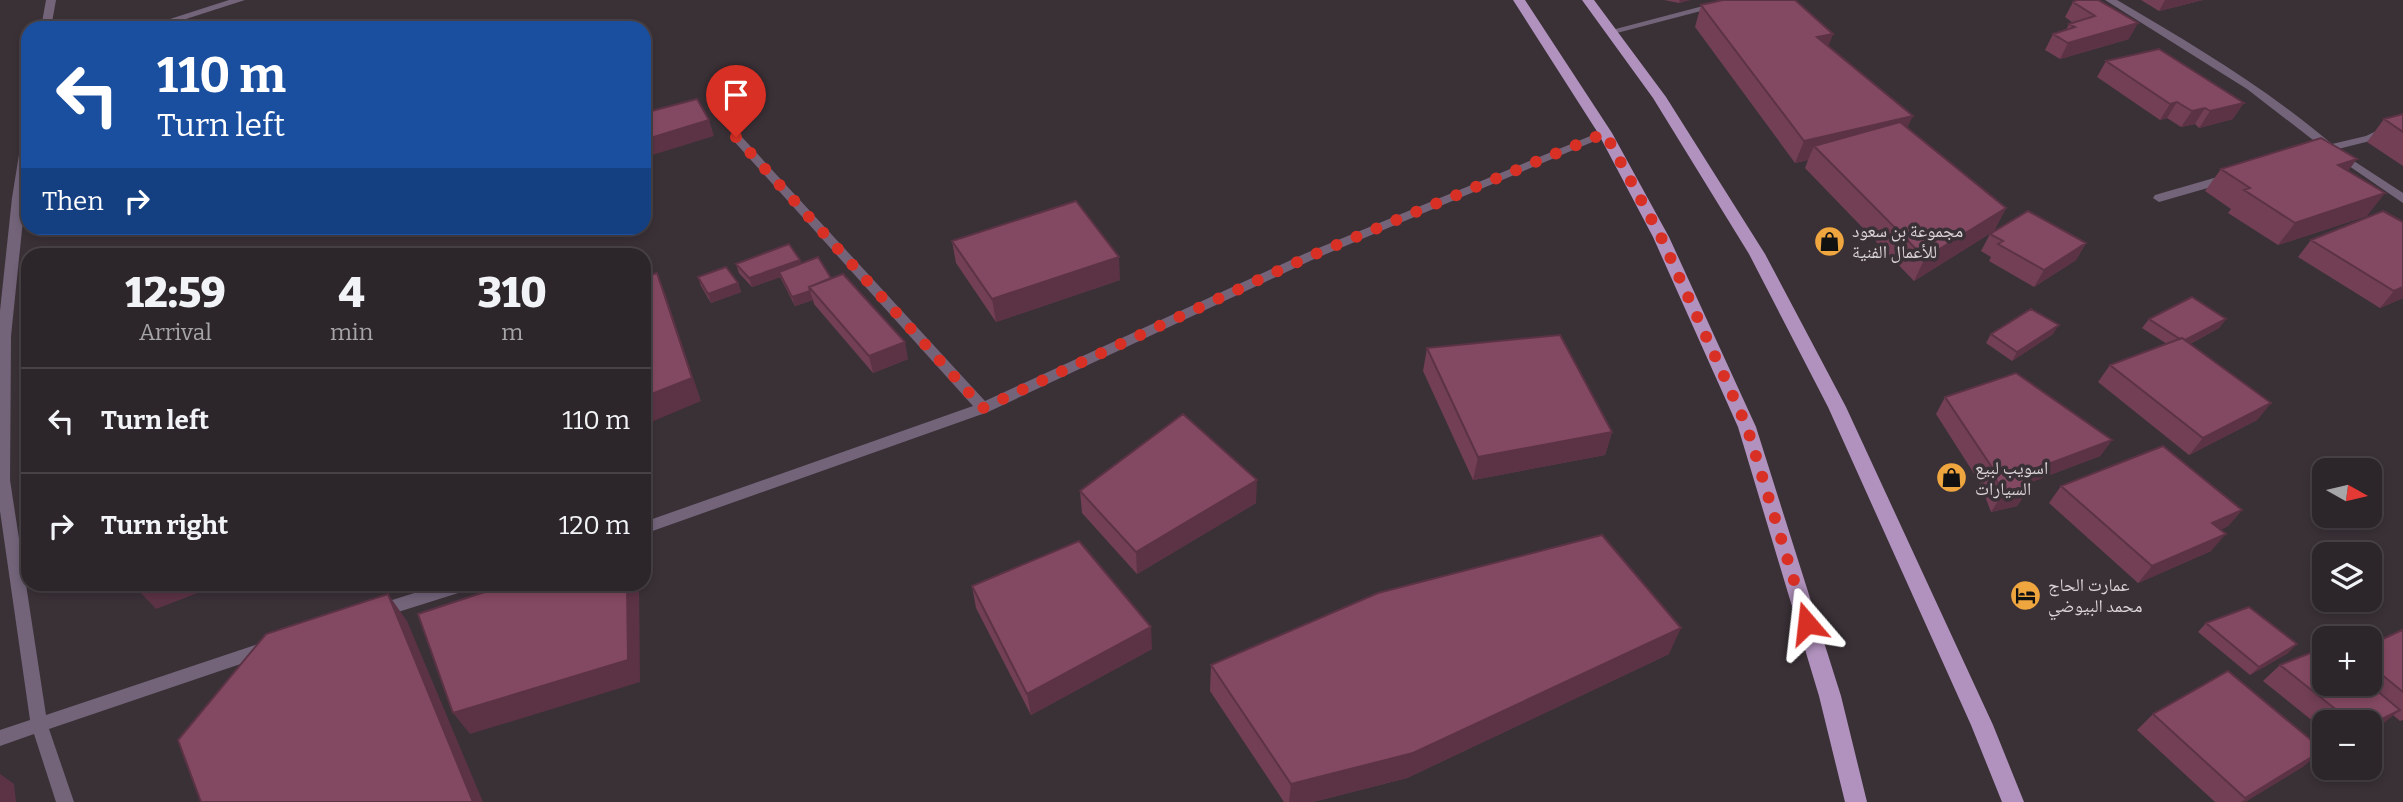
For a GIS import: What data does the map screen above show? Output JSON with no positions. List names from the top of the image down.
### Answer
{
  "places": {
    "shop": ["مجموعة بن سعود للأعمال الفنية", "اسويب لبيع السيارات"],
    "hotel": ["عمارت الحاج محمد البيوضي"]
  },
  "north": "right",
  "page": {
    "turn": ["110 m", "Turn left"],
    "then": "Then",
    "eta": [
      "12:59",
      "Arrival",
      "4",
      "min",
      "310",
      "m"
    ],
    "list": [
      {
        "name": "Turn left",
        "value": "110 m"
      },
      {
        "name": "Turn right",
        "value": "120 m"
      }
    ],
    "map_buttons": ["+", "−"]
  }
}
